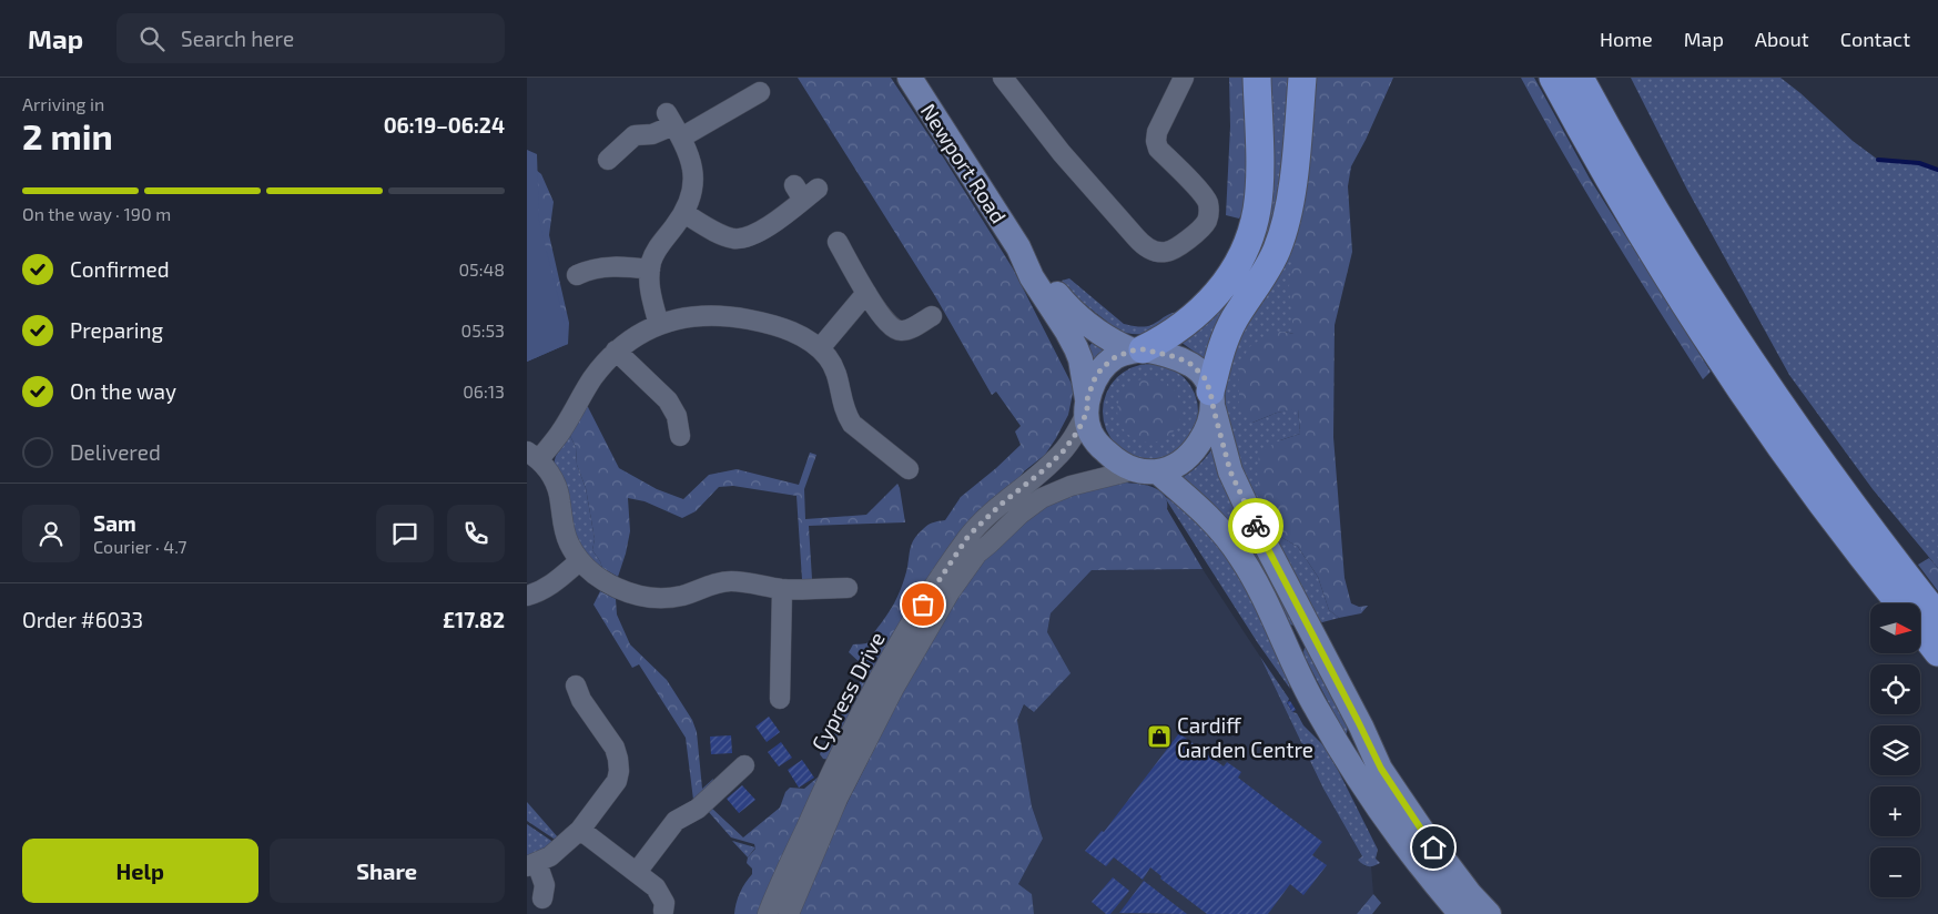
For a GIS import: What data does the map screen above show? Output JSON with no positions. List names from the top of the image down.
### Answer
{
  "streets": {
    "main road": ["Newport Road"],
    "street": ["Cypress Drive"]
  },
  "crossings": [
    ["Newport Road", "Cypress Drive"]
  ],
  "places": {
    "shop": ["Cardiff Garden Centre"]
  },
  "north": "right",
  "page": {
    "header": "Map",
    "search": "Search here",
    "nav": [
      "Home",
      "Map",
      "About",
      "Contact"
    ],
    "heading": ["2 min", "Arriving in", "06:19–06:24"],
    "panel": [
      "Sam",
      "Courier · 4.7",
      "Order #6033",
      "£17.82"
    ],
    "bar": "On the way · 190 m",
    "list": [
      ["Confirmed", "05:48"],
      ["Preparing", "05:53"],
      ["On the way", "06:13"],
      "Delivered"
    ],
    "map_buttons": ["+", "−"],
    "buttons": ["Help", "Share"]
  }
}
